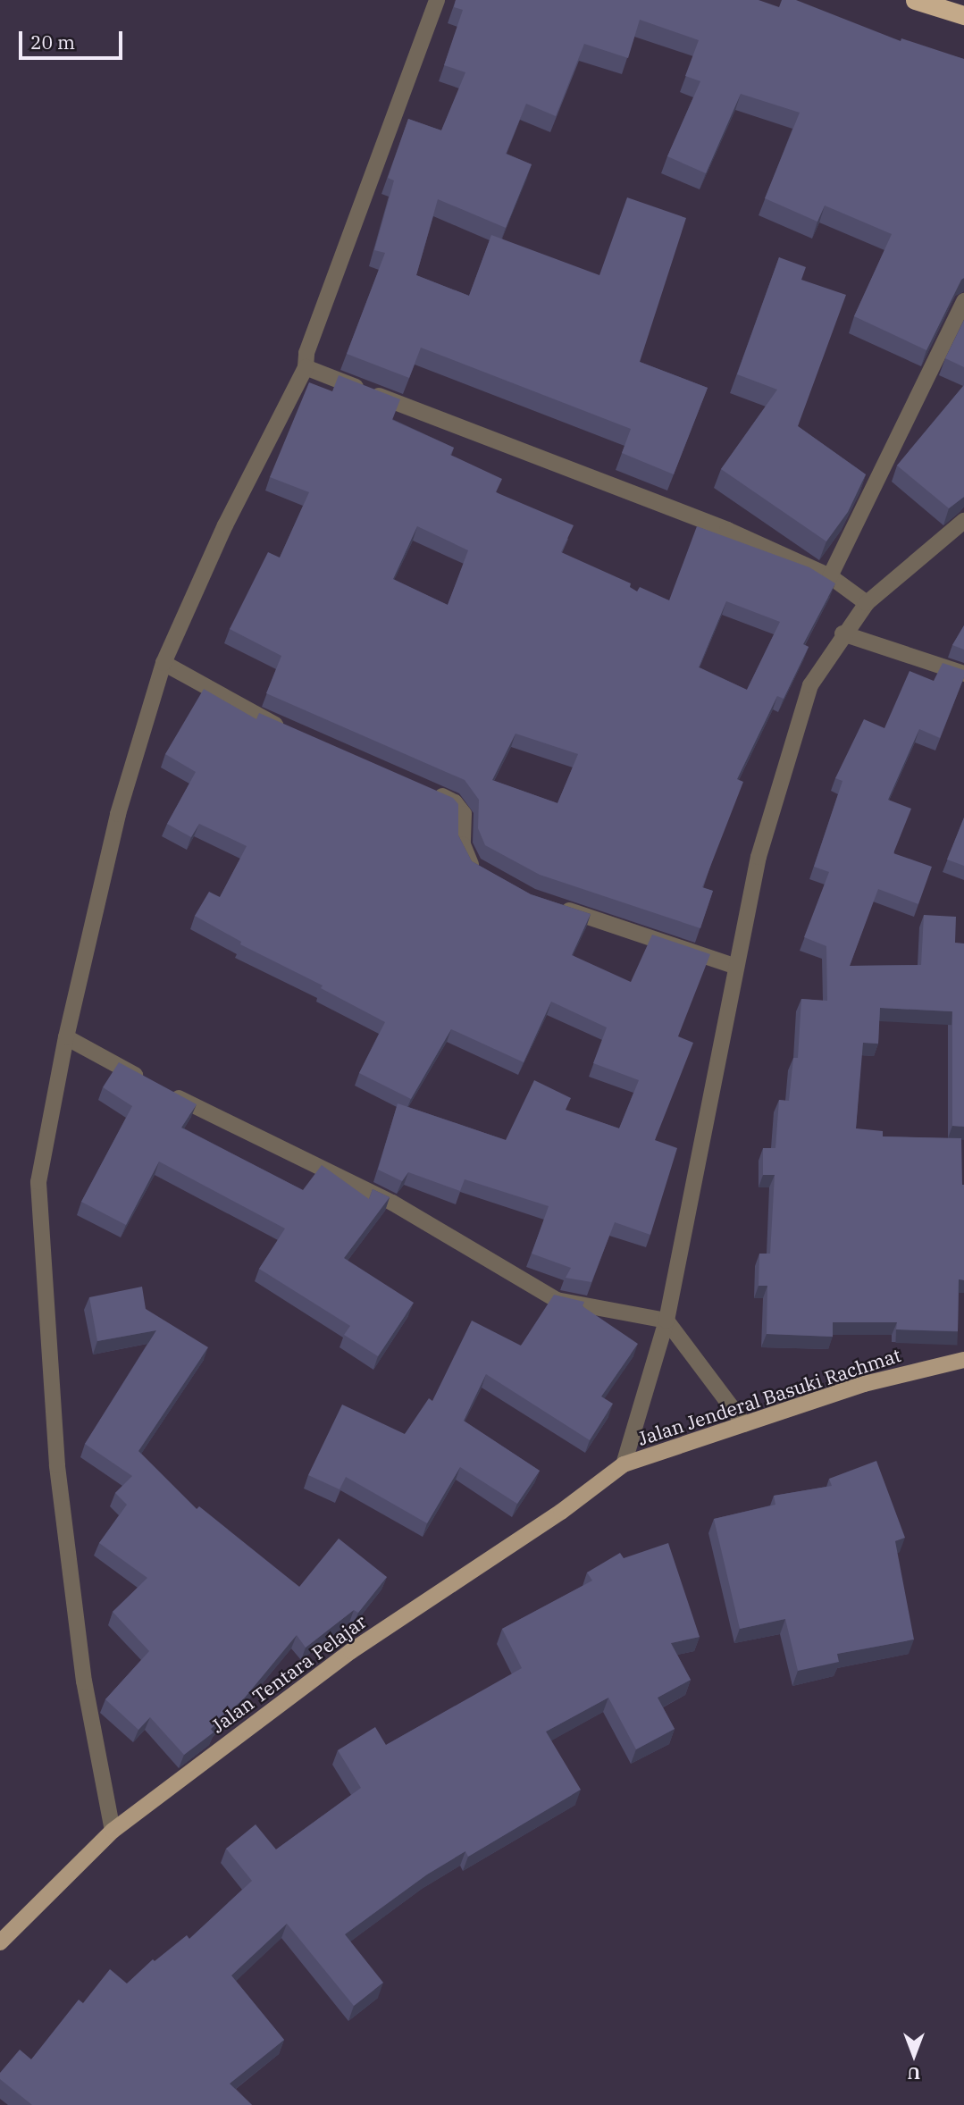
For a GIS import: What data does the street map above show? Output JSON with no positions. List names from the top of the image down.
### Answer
{
  "streets": {
    "main road": ["Jalan Jenderal Basuki Rachmat", "Jalan Tentara Pelajar"]
  },
  "crossings": [
    ["Jalan Jenderal Basuki Rachmat", "Jalan Tentara Pelajar"]
  ],
  "scale_bar": "20 m",
  "north": "bottom"
}
